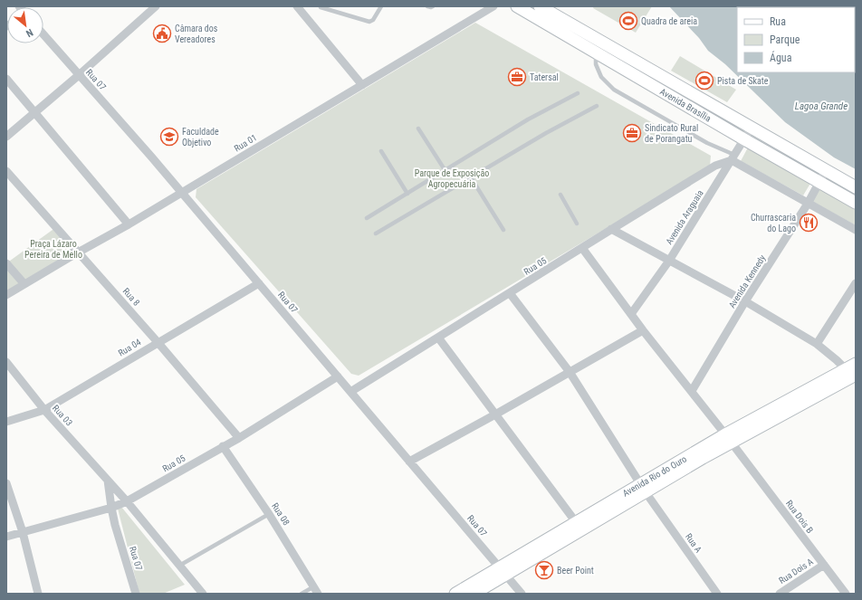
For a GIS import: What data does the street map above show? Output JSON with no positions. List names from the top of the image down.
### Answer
{
  "streets": {
    "main road": ["Avenida Brasília", "Avenida Rio do Ouro"],
    "street": [
      "Rua 07",
      "Rua 01",
      "Avenida Araguaia",
      "Rua 05",
      "Avenida Kennedy",
      "Rua 8",
      "Rua 04",
      "Rua 03",
      "Rua 08",
      "Rua Dois B",
      "Rua A",
      "Rua Dois A"
    ]
  },
  "crossings": [
    ["Rua 07", "Rua 01"],
    ["Rua 07", "Rua 05"],
    ["Rua 07", "Rua 04"],
    ["Rua 07", "Avenida Rio do Ouro"],
    ["Avenida Brasília", "Avenida Araguaia"],
    ["Avenida Brasília", "Avenida Kennedy"],
    ["Rua 01", "Rua 8"],
    ["Avenida Araguaia", "Rua 05"],
    ["Avenida Araguaia", "Rua Dois B"],
    ["Rua 05", "Rua 8"],
    ["Rua 05", "Rua 03"],
    ["Rua 05", "Rua 08"],
    ["Rua 05", "Rua Dois B"],
    ["Rua 05", "Rua A"],
    ["Avenida Kennedy", "Rua Dois B"],
    ["Rua 8", "Rua 04"],
    ["Rua 04", "Rua 03"],
    ["Avenida Rio do Ouro", "Rua Dois B"],
    ["Avenida Rio do Ouro", "Rua A"],
    ["Rua Dois B", "Rua Dois A"]
  ],
  "water": ["Lagoa Grande"],
  "parks": ["Parque de Exposição Agropecuária", "Praça Lázaro Pereira de Mello"],
  "places": {
    "sports": ["Quadra de areia", "Pista de Skate"],
    "public building": ["Câmara dos Vereadores"],
    "office": ["Tatersal", "Sindicato Rural de Porangatu"],
    "school or university": ["Faculdade Objetivo"],
    "restaurant": ["Churrascaria do Lago"],
    "bar": ["Beer Point"]
  },
  "legend": ["Rua", "Parque", "Água"],
  "north": "bottom right"
}
